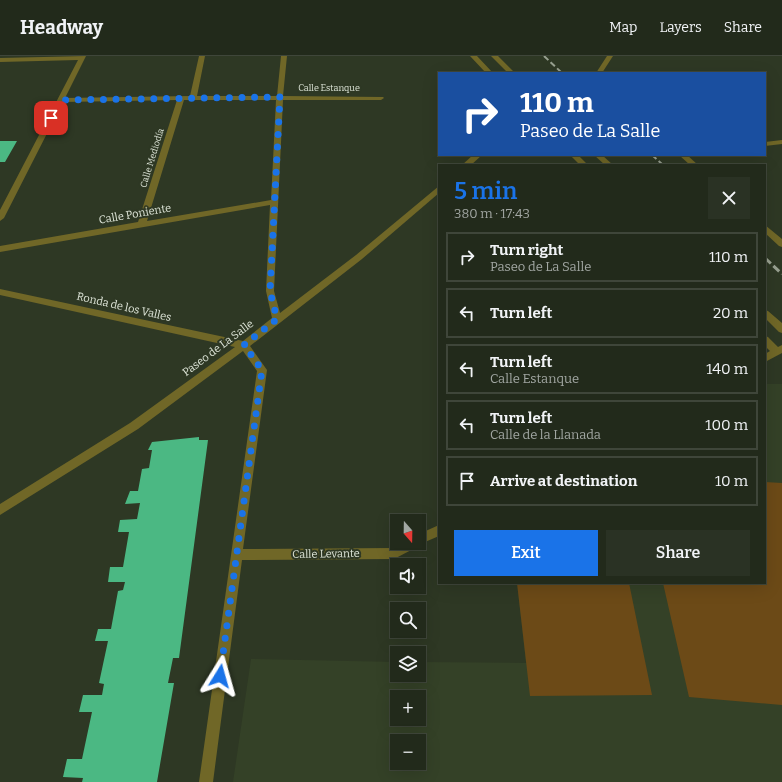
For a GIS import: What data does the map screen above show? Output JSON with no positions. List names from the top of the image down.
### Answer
{
  "streets": {
    "street": [
      "Calle Estanque",
      "Calle Mediodía",
      "Calle Poniente",
      "Ronda de los Valles",
      "Paseo de La Salle",
      "Calle Levante"
    ]
  },
  "crossings": [
    ["Calle Estanque", "Calle Mediodía"],
    ["Calle Mediodía", "Calle Poniente"],
    ["Ronda de los Valles", "Paseo de La Salle"]
  ],
  "north": "bottom",
  "page": {
    "header": "Headway",
    "nav": ["Map", "Layers", "Share"],
    "turn": ["110 m", "Paseo de La Salle"],
    "heading": ["5 min", "380 m · 17:43"],
    "list": [
      {
        "name": "Turn right",
        "note": "Paseo de La Salle",
        "value": "110 m"
      },
      {
        "name": "Turn left",
        "value": "20 m"
      },
      {
        "name": "Turn left",
        "note": "Calle Estanque",
        "value": "140 m"
      },
      {
        "name": "Turn left",
        "note": "Calle de la Llanada",
        "value": "100 m"
      },
      {
        "name": "Arrive at destination",
        "value": "10 m"
      }
    ],
    "map_buttons": ["+", "−"],
    "buttons": ["Exit", "Share"]
  }
}
